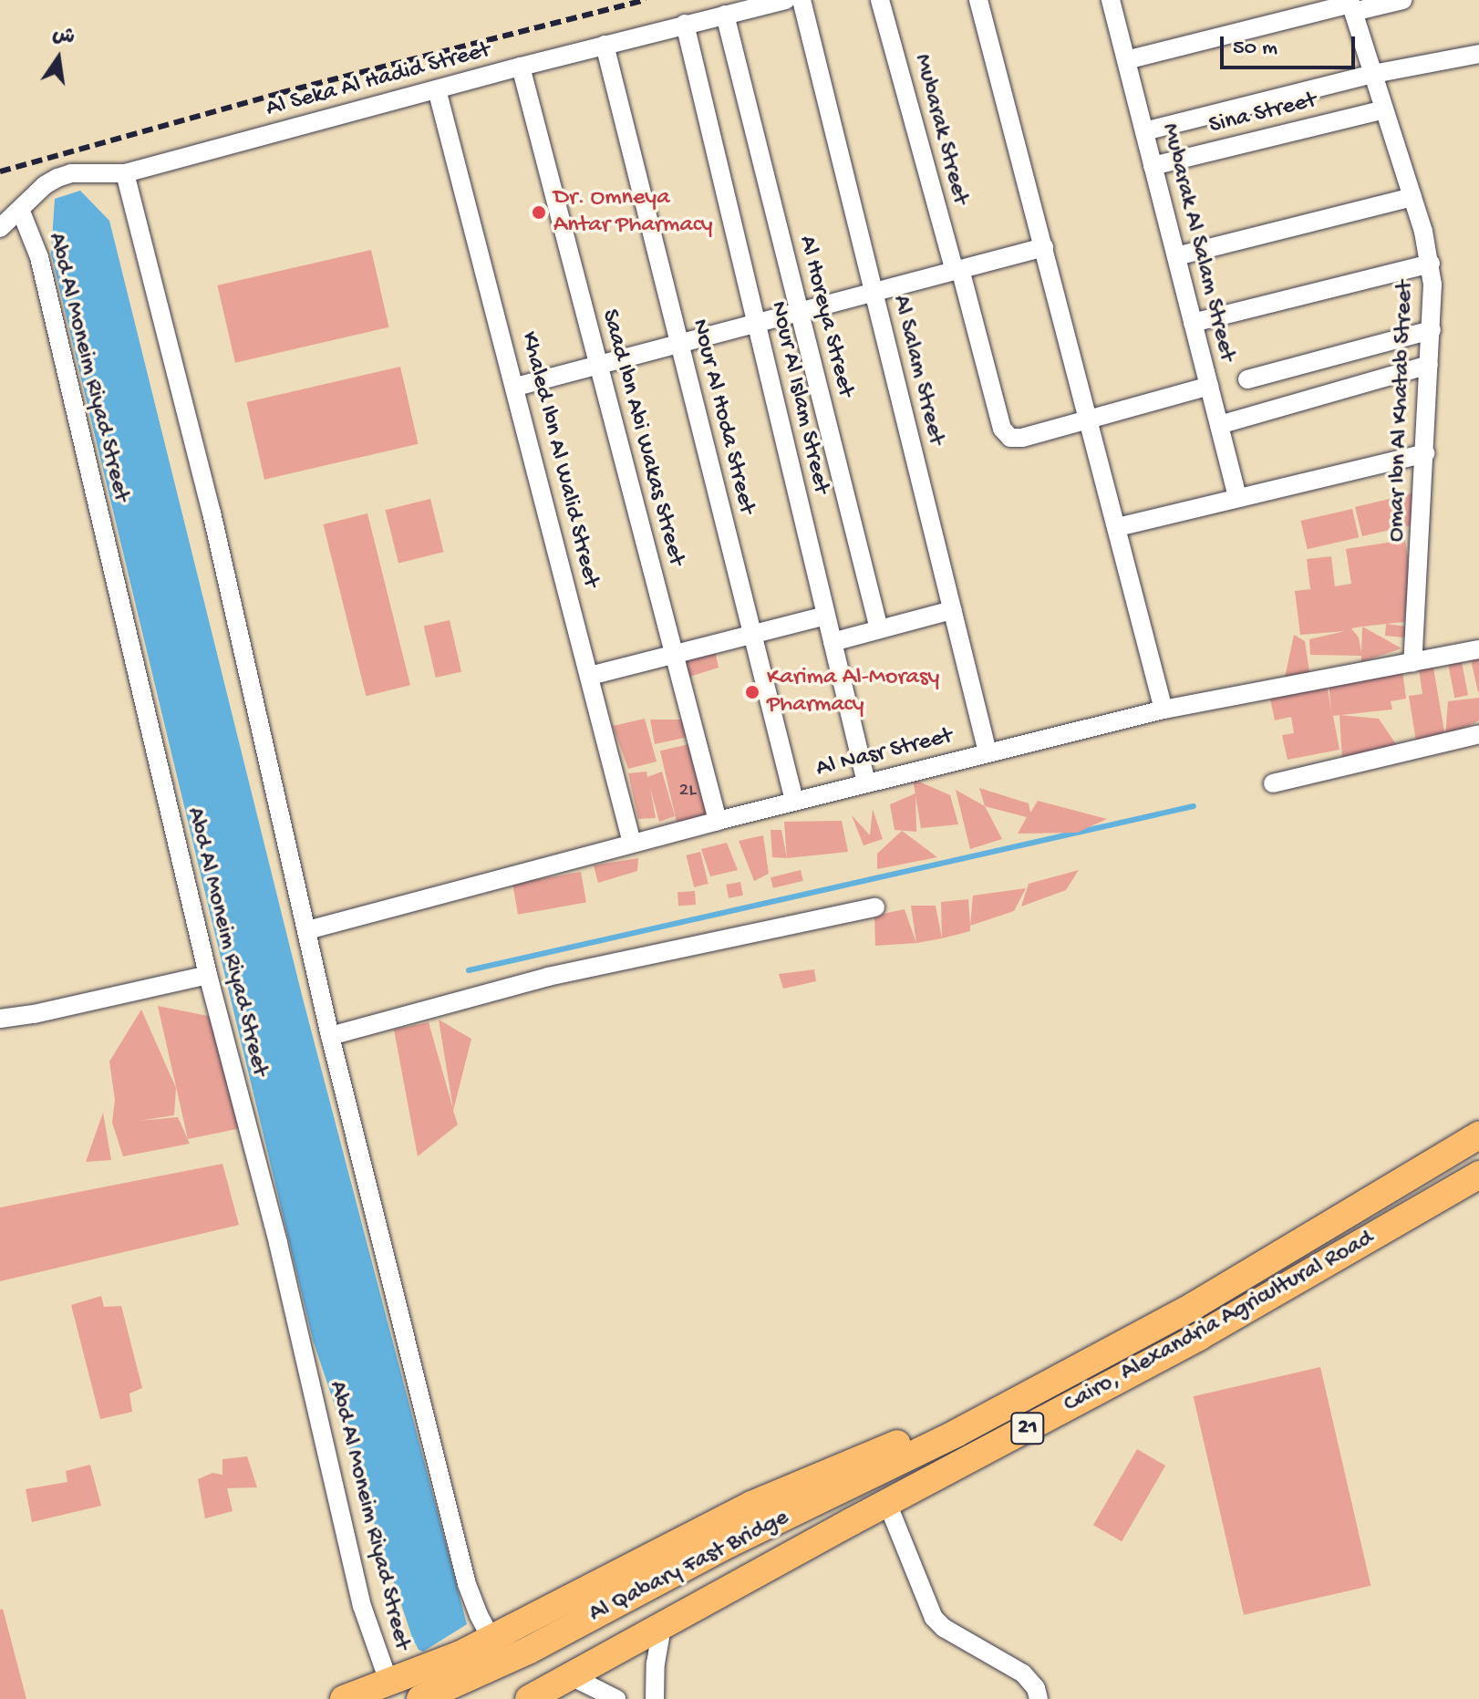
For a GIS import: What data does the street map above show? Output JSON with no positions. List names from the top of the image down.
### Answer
{
  "streets": {
    "highway": ["Cairo, Alexandria Agricultural Road", "21", "Al Qabary Fast Bridge"],
    "street": [
      "Al Seka Al Hadid Street",
      "Sina Street",
      "Mubarak Street",
      "Mubarak Al Salam Street",
      "Al Horeya Street",
      "Abd Al Moneim Riyad Street",
      "Al Salam Street",
      "Nour Al Islam Street",
      "Omar Ibn Al Khatab Street",
      "Nour Al Hoda Street",
      "Saad Ibn Abi Wakas Street",
      "Khaled Ibn Al Walid Street",
      "Al Nasr Street"
    ]
  },
  "crossings": [
    ["Al Seka Al Hadid Street", "Al Horeya Street"],
    ["Al Seka Al Hadid Street", "Abd Al Moneim Riyad Street"],
    ["Al Seka Al Hadid Street", "Nour Al Islam Street"],
    ["Al Seka Al Hadid Street", "Nour Al Hoda Street"],
    ["Al Seka Al Hadid Street", "Saad Ibn Abi Wakas Street"],
    ["Al Seka Al Hadid Street", "Khaled Ibn Al Walid Street"],
    ["Sina Street", "Mubarak Al Salam Street"],
    ["Sina Street", "Omar Ibn Al Khatab Street"],
    ["Al Salam Street", "Al Nasr Street"],
    ["Nour Al Islam Street", "Al Nasr Street"],
    ["Omar Ibn Al Khatab Street", "Al Nasr Street"],
    ["Nour Al Hoda Street", "Al Nasr Street"],
    ["Saad Ibn Abi Wakas Street", "Al Nasr Street"],
    ["Khaled Ibn Al Walid Street", "Al Nasr Street"],
    ["Cairo, Alexandria Agricultural Road", "Al Qabary Fast Bridge"]
  ],
  "places": ["Dr. Omneya Antar Pharmacy", "Karima Al-Morasy Pharmacy"],
  "house_numbers": ["2L"],
  "scale_bar": "50 m",
  "north": "top"
}
